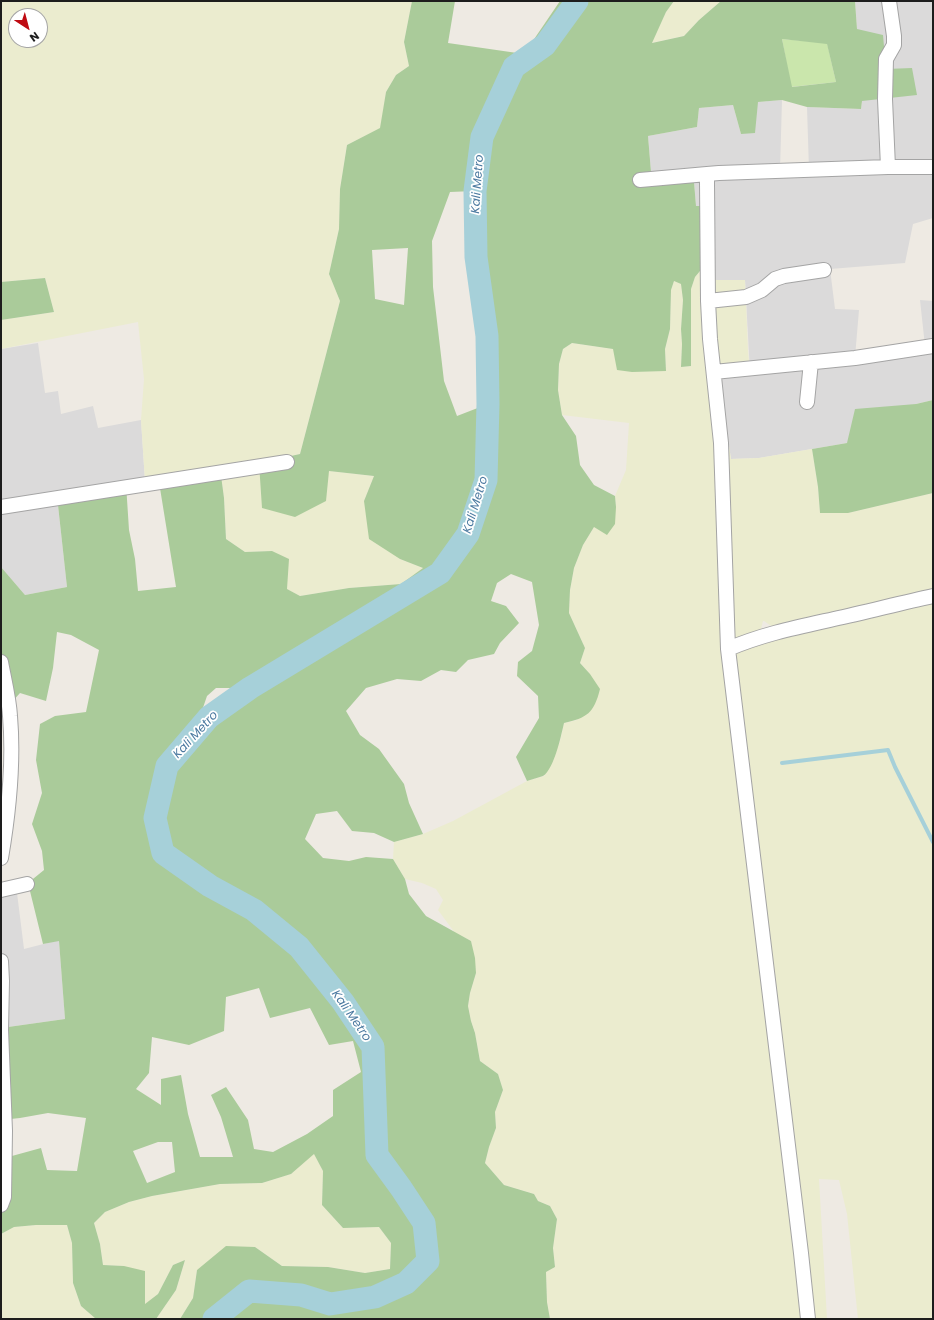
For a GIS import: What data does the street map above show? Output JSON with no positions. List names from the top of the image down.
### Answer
{
  "water": ["Kali Metro"],
  "north": "bottom right"
}
